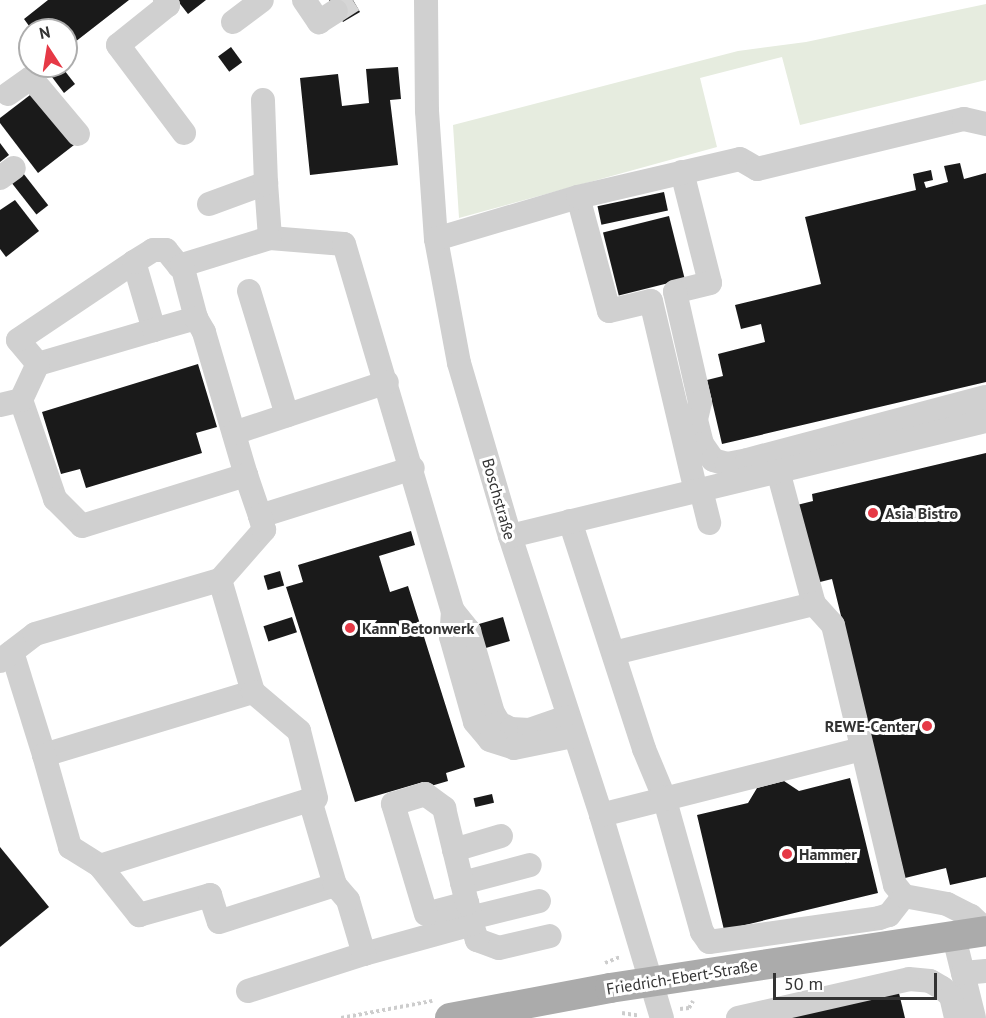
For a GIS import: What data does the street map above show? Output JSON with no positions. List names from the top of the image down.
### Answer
{
  "streets": {
    "main road": ["Friedrich-Ebert-Straße"],
    "street": ["Boschstraße"]
  },
  "crossings": [
    ["Boschstraße", "Friedrich-Ebert-Straße"]
  ],
  "places": [
    "Asia Bistro",
    "Kann Betonwerk",
    "REWE-Center",
    "Hammer"
  ],
  "scale_bar": "50 m",
  "north": "top"
}
